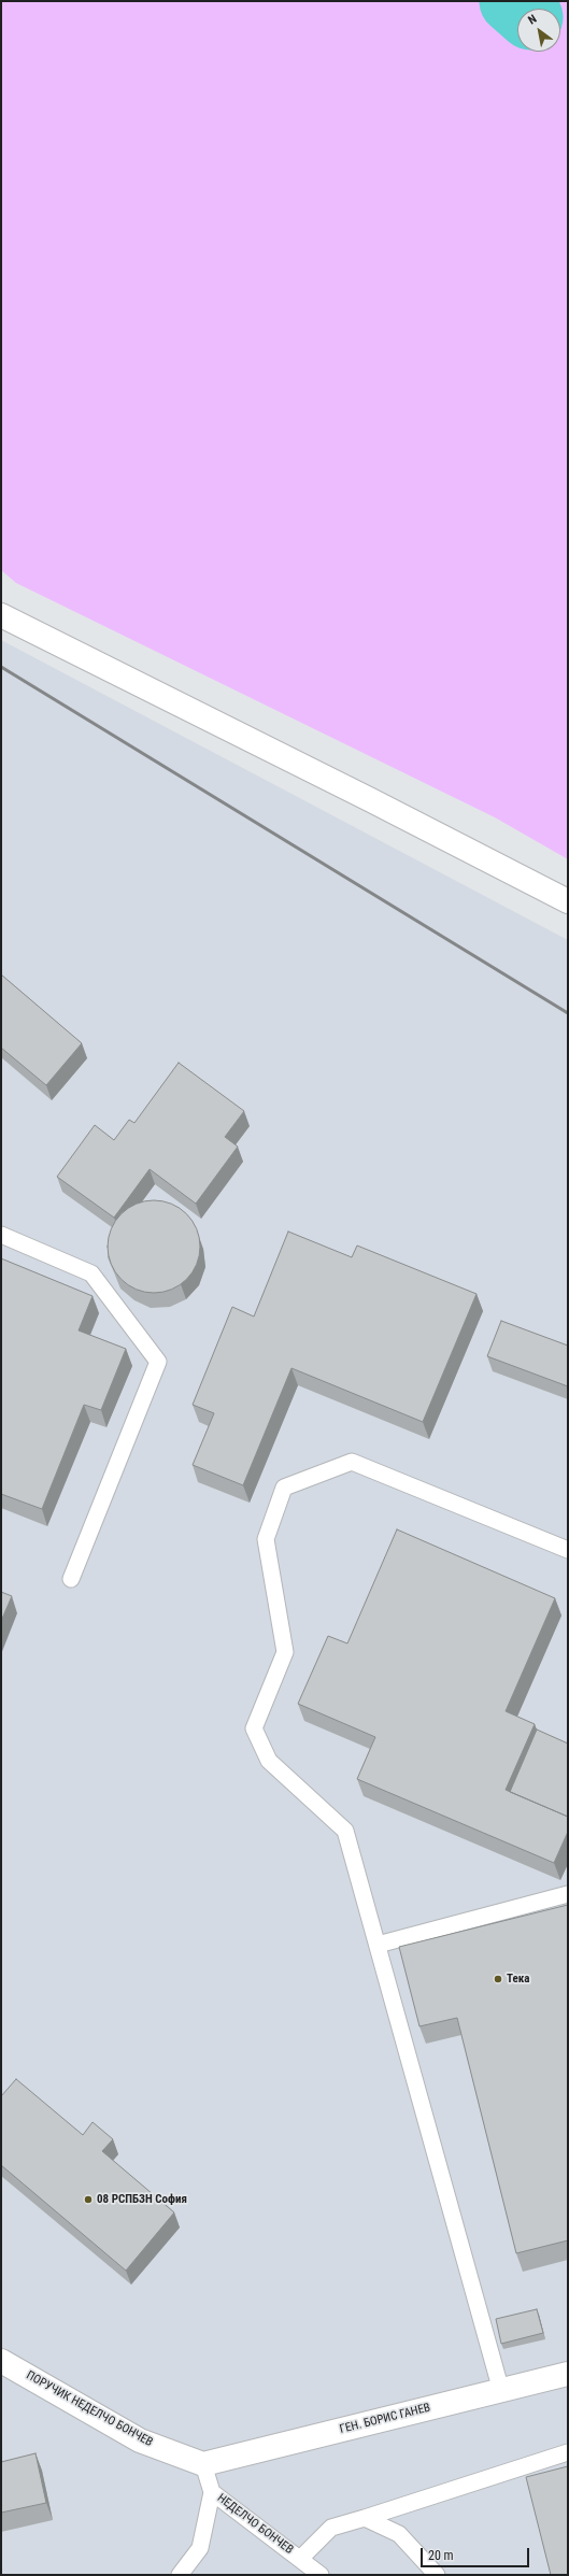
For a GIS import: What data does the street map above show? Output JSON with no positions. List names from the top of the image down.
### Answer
{
  "streets": {
    "street": ["ПОРУЧИК НЕДЕЛЧО БОНЧЕВ", "ГЕН. БОРИС ГАНЕВ"],
    "lane": ["НЕДЕЛЧО БОНЧЕВ"]
  },
  "crossings": [
    ["ПОРУЧИК НЕДЕЛЧО БОНЧЕВ", "ГЕН. БОРИС ГАНЕВ"],
    ["ПОРУЧИК НЕДЕЛЧО БОНЧЕВ", "НЕДЕЛЧО БОНЧЕВ"],
    ["ГЕН. БОРИС ГАНЕВ", "НЕДЕЛЧО БОНЧЕВ"]
  ],
  "places": ["Тека", "08 РСПБЗН София"],
  "scale_bar": "20 m",
  "north": "top left"
}
